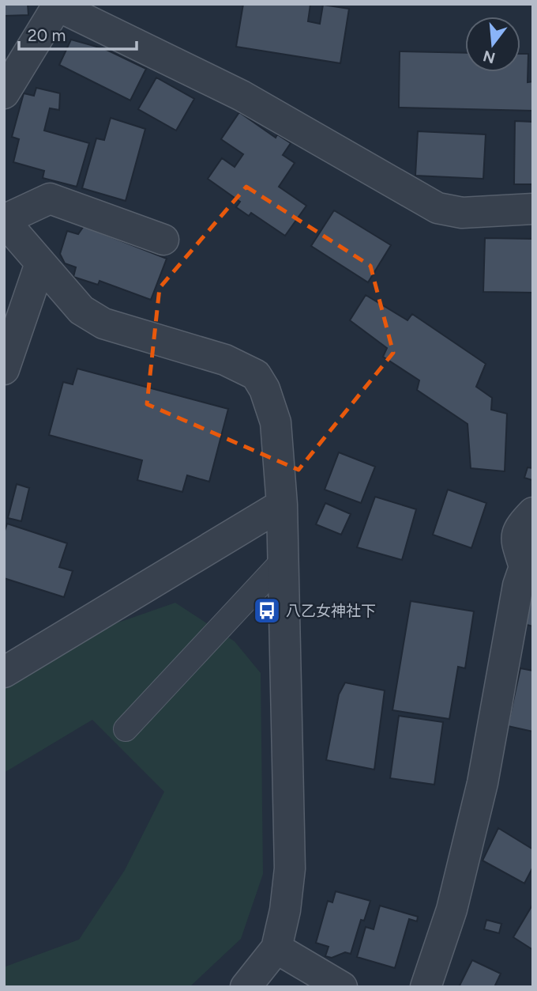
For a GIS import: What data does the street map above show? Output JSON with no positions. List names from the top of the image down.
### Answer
{
  "places": {
    "bus stop": ["八乙女神社下"]
  },
  "scale_bar": "20 m",
  "north": "bottom"
}
